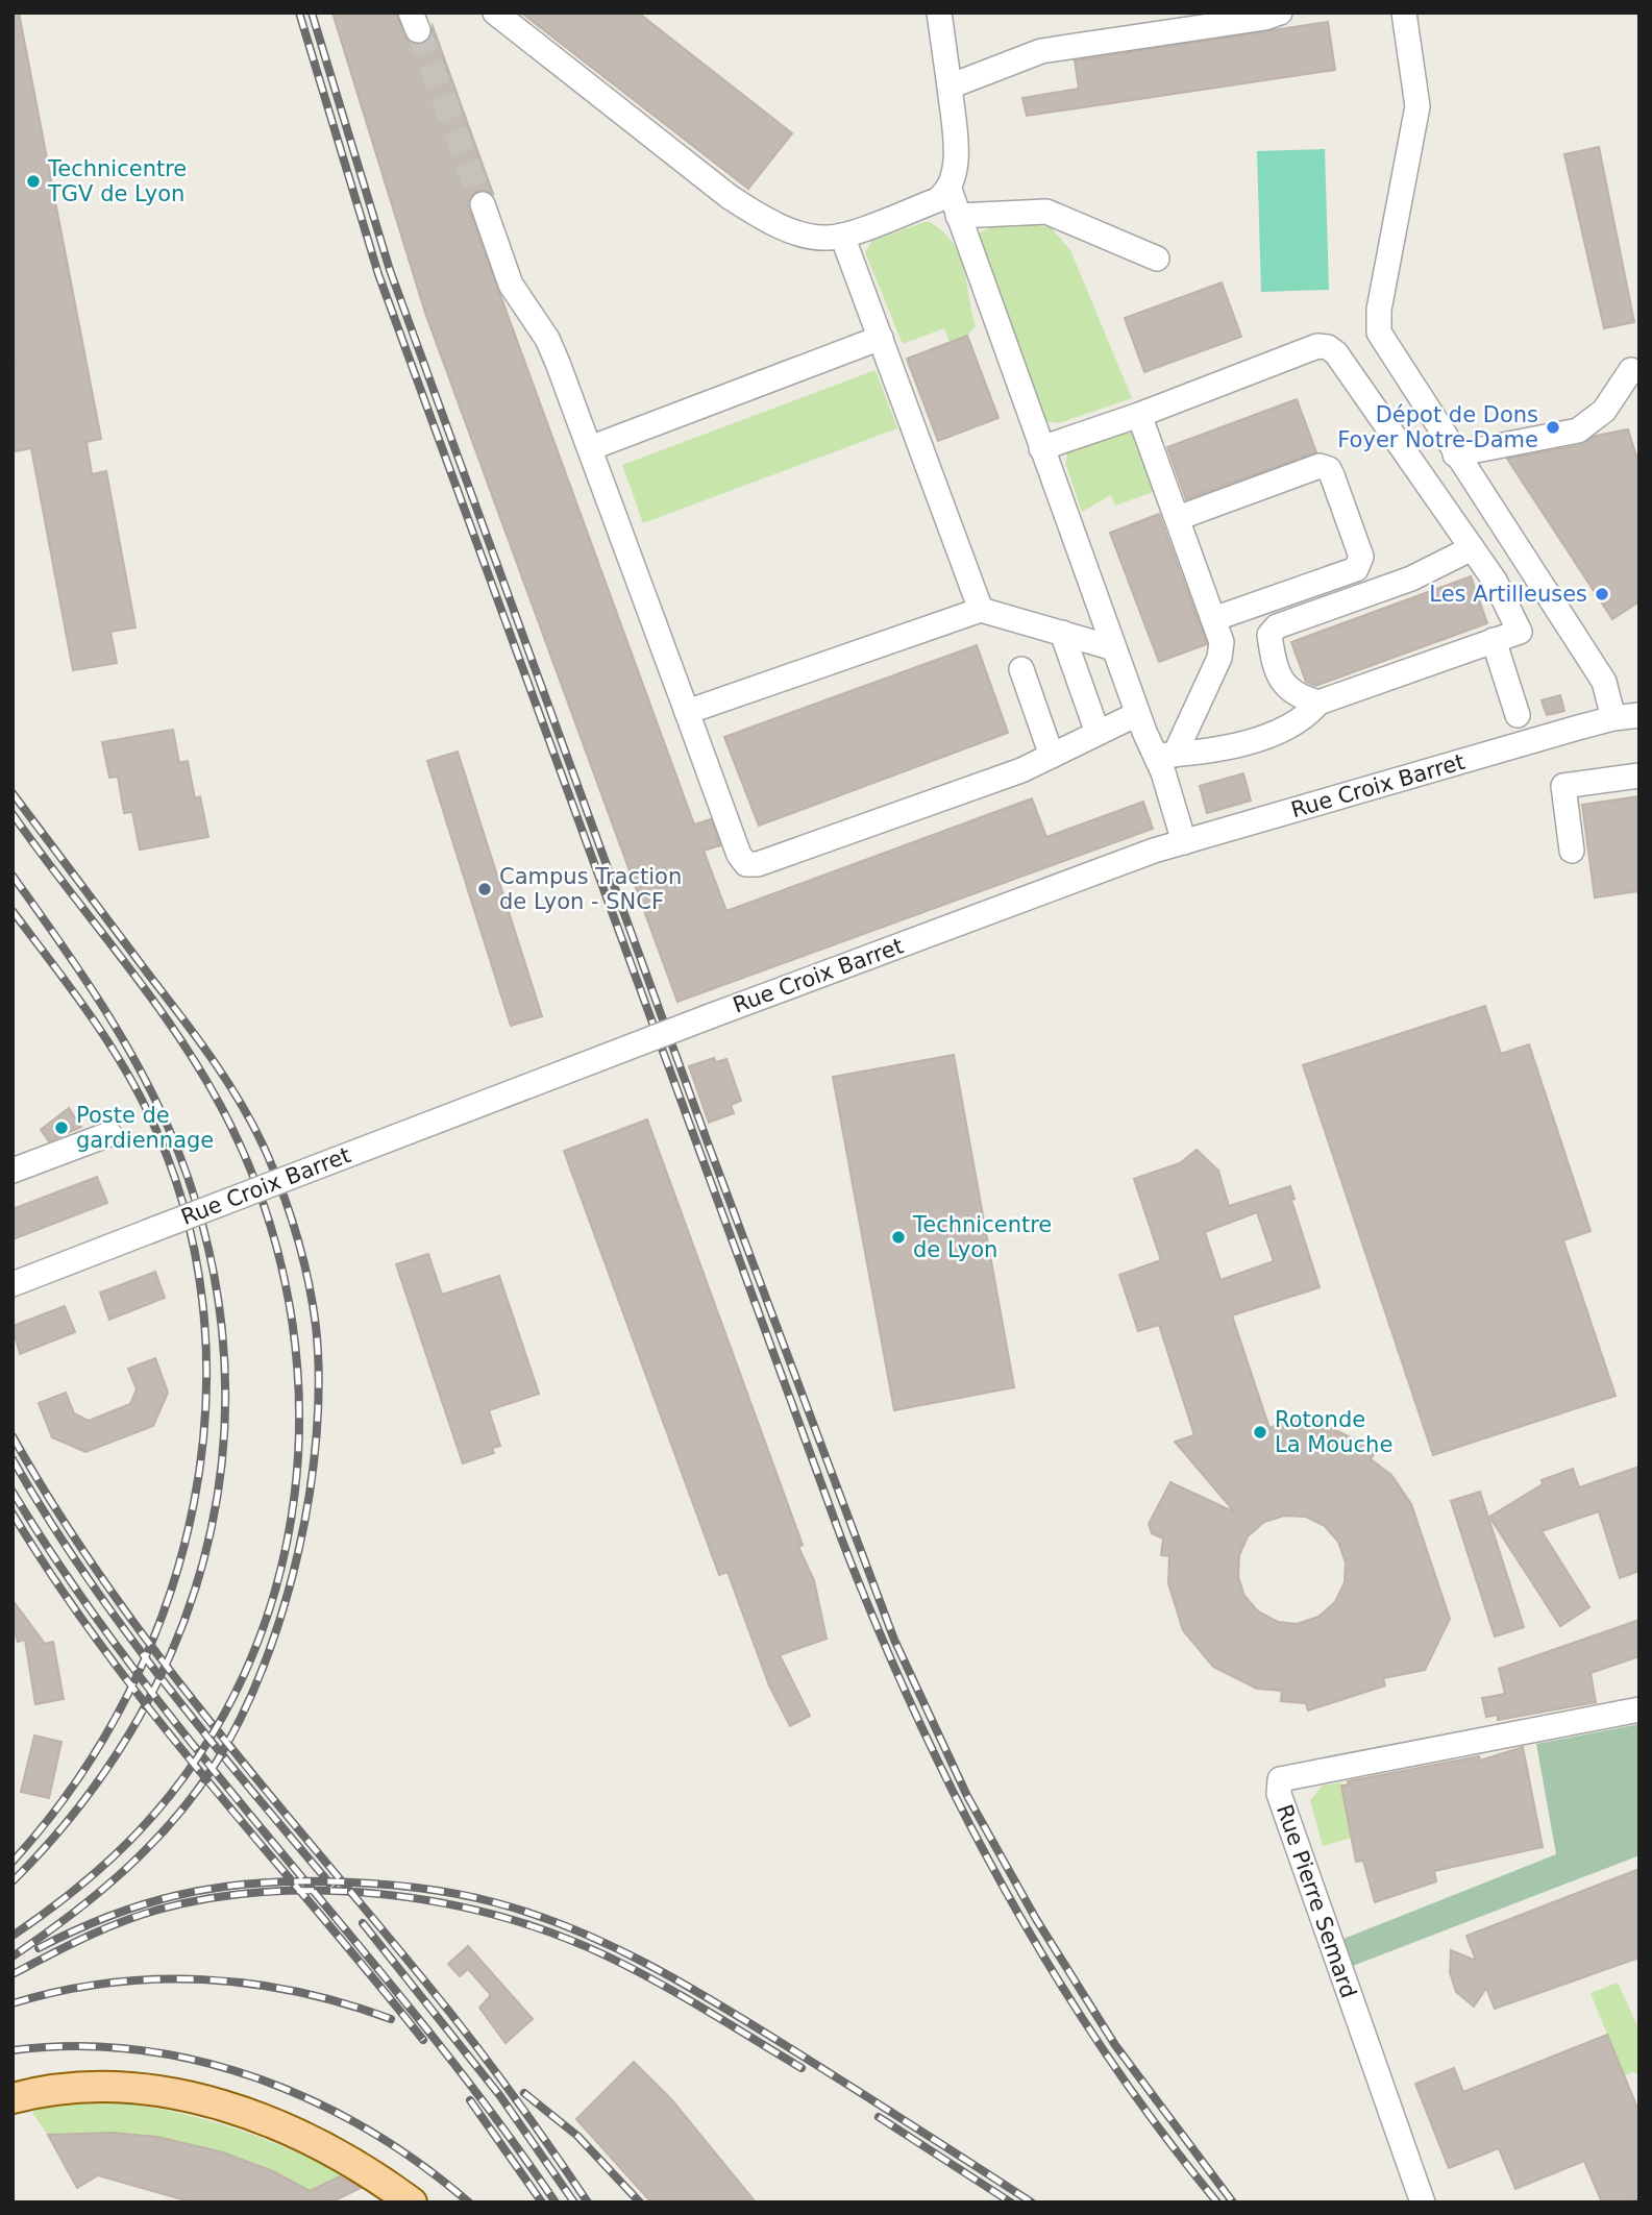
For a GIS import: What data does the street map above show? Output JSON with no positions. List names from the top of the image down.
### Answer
{
  "streets": {
    "street": ["Rue Croix Barret", "Rue Pierre Semard"]
  },
  "places": [
    "Technicentre TGV de Lyon",
    "Dépot de Dons Foyer Notre-Dame",
    "Les Artilleuses",
    "Campus Traction de Lyon - SNCF",
    "Poste de gardiennage",
    "Technicentre de Lyon",
    "Rotonde La Mouche"
  ]
}
